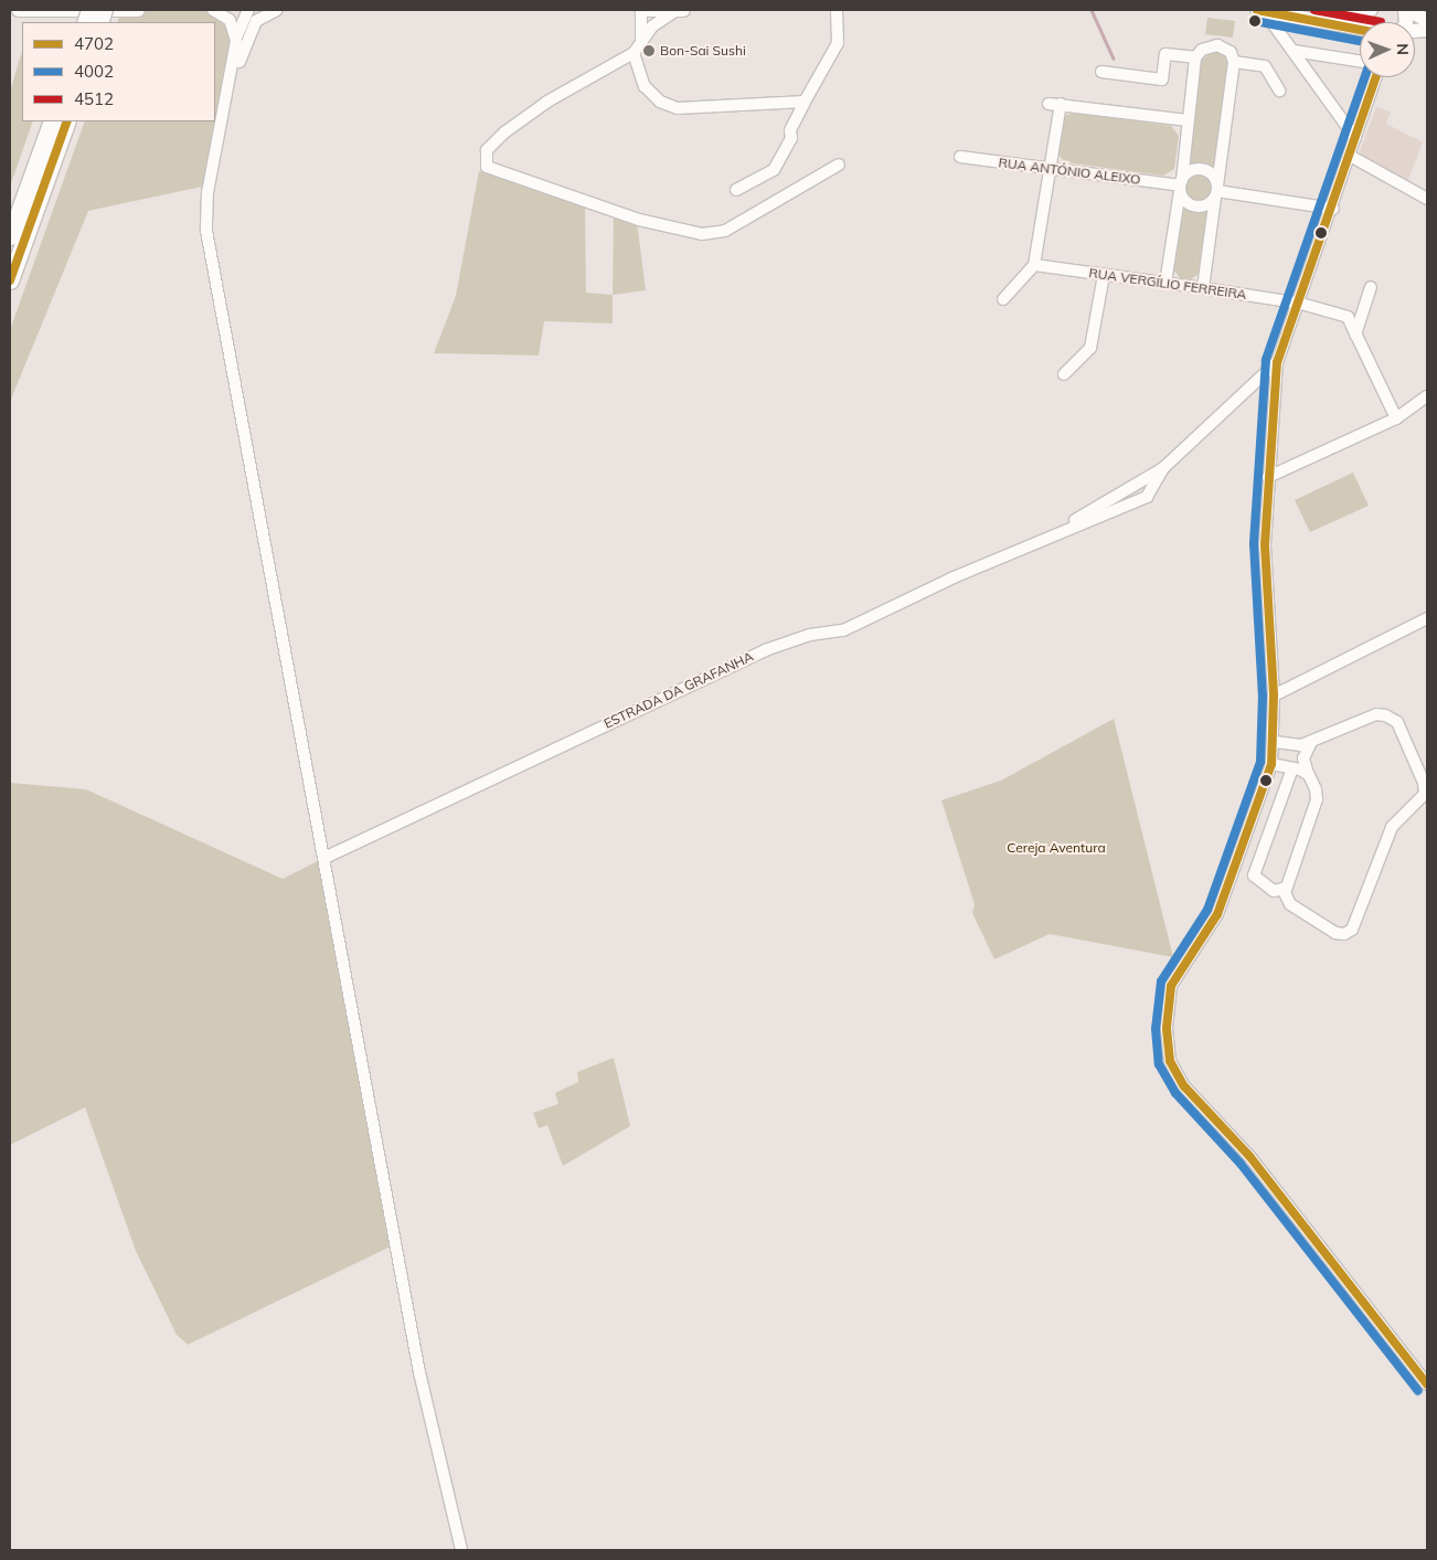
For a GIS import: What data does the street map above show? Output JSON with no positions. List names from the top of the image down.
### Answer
{
  "streets": {
    "street": ["RUA ANTÓNIO ALEIXO", "RUA VERGÍLIO FERREIRA", "ESTRADA DA GRAFANHA"]
  },
  "parks": ["Cereja Aventura"],
  "places": ["Bon-Sai Sushi"],
  "lines": ["transit line 4702", "transit line 4512", "transit line 4002"],
  "legend": ["4702", "4002", "4512"],
  "north": "right"
}
